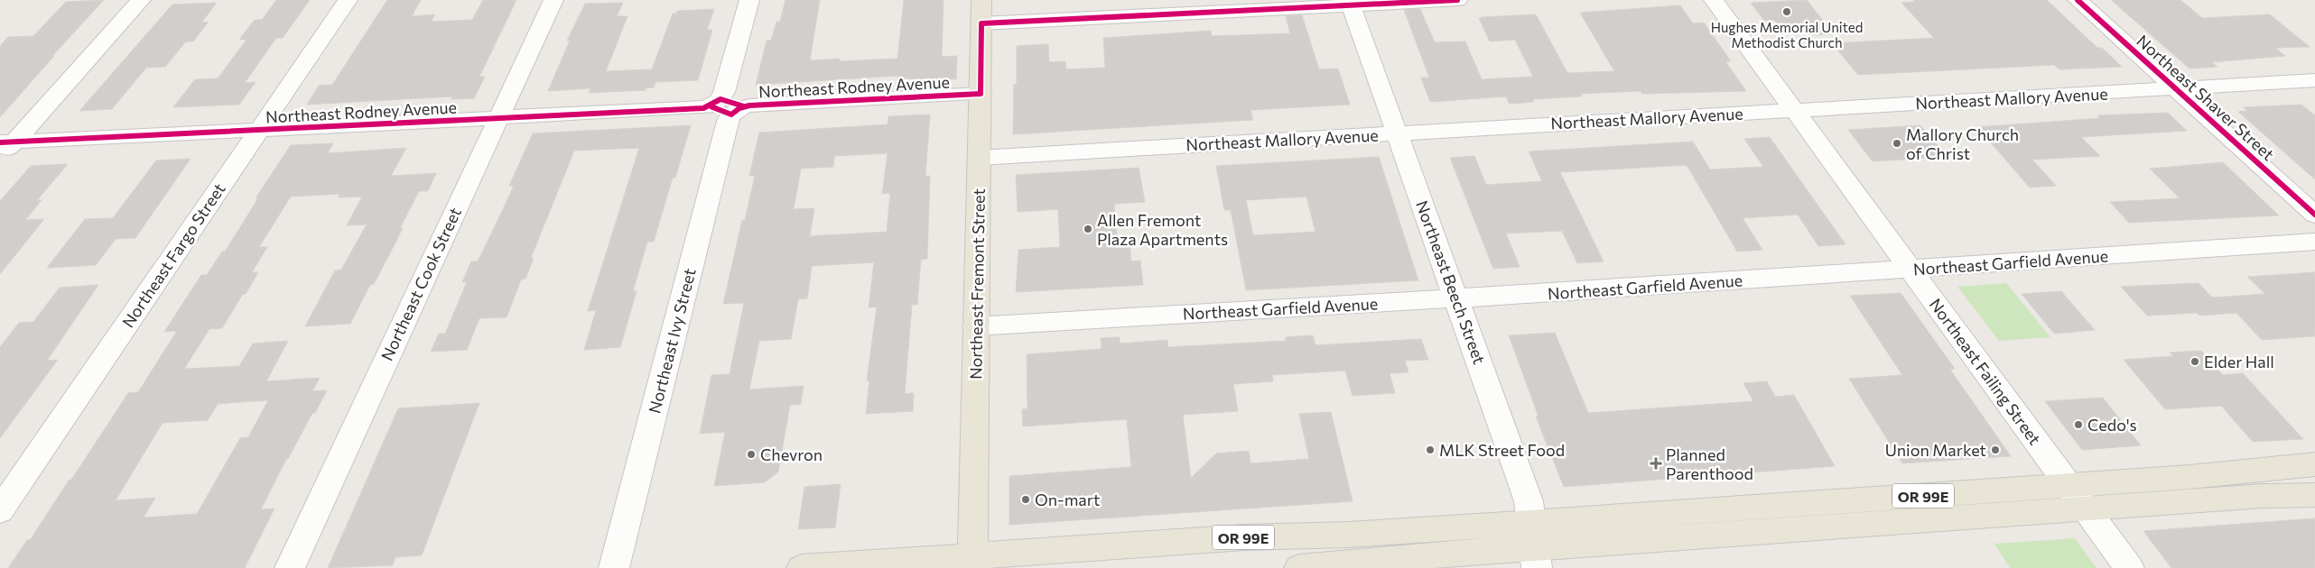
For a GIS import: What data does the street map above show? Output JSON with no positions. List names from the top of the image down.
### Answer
{
  "streets": {
    "main road": ["Northeast Fremont Street", "OR 99E"],
    "street": [
      "Northeast Rodney Avenue",
      "Northeast Shaver Street",
      "Northeast Mallory Avenue",
      "Northeast Fargo Street",
      "Northeast Garfield Avenue",
      "Northeast Beech Street",
      "Northeast Cook Street",
      "Northeast Ivy Street",
      "Northeast Failing Street"
    ]
  },
  "crossings": [
    ["Northeast Rodney Avenue", "Northeast Fargo Street"],
    ["Northeast Rodney Avenue", "Northeast Cook Street"],
    ["Northeast Rodney Avenue", "Northeast Fremont Street"],
    ["Northeast Rodney Avenue", "Northeast Ivy Street"],
    ["Northeast Shaver Street", "Northeast Mallory Avenue"],
    ["Northeast Mallory Avenue", "Northeast Beech Street"],
    ["Northeast Mallory Avenue", "Northeast Fremont Street"],
    ["Northeast Mallory Avenue", "Northeast Failing Street"],
    ["Northeast Garfield Avenue", "Northeast Beech Street"],
    ["Northeast Garfield Avenue", "Northeast Fremont Street"],
    ["Northeast Garfield Avenue", "Northeast Failing Street"],
    ["Northeast Beech Street", "OR 99E"],
    ["Northeast Fremont Street", "OR 99E"],
    ["Northeast Failing Street", "OR 99E"]
  ],
  "places": {
    "other": [
      "Hughes Memorial United Methodist Church",
      "Mallory Church of Christ",
      "Allen Fremont Plaza Apartments",
      "Elder Hall",
      "Cedo's",
      "MLK Street Food",
      "Union Market",
      "Chevron",
      "On-mart"
    ],
    "health": ["Planned Parenthood"]
  }
}
